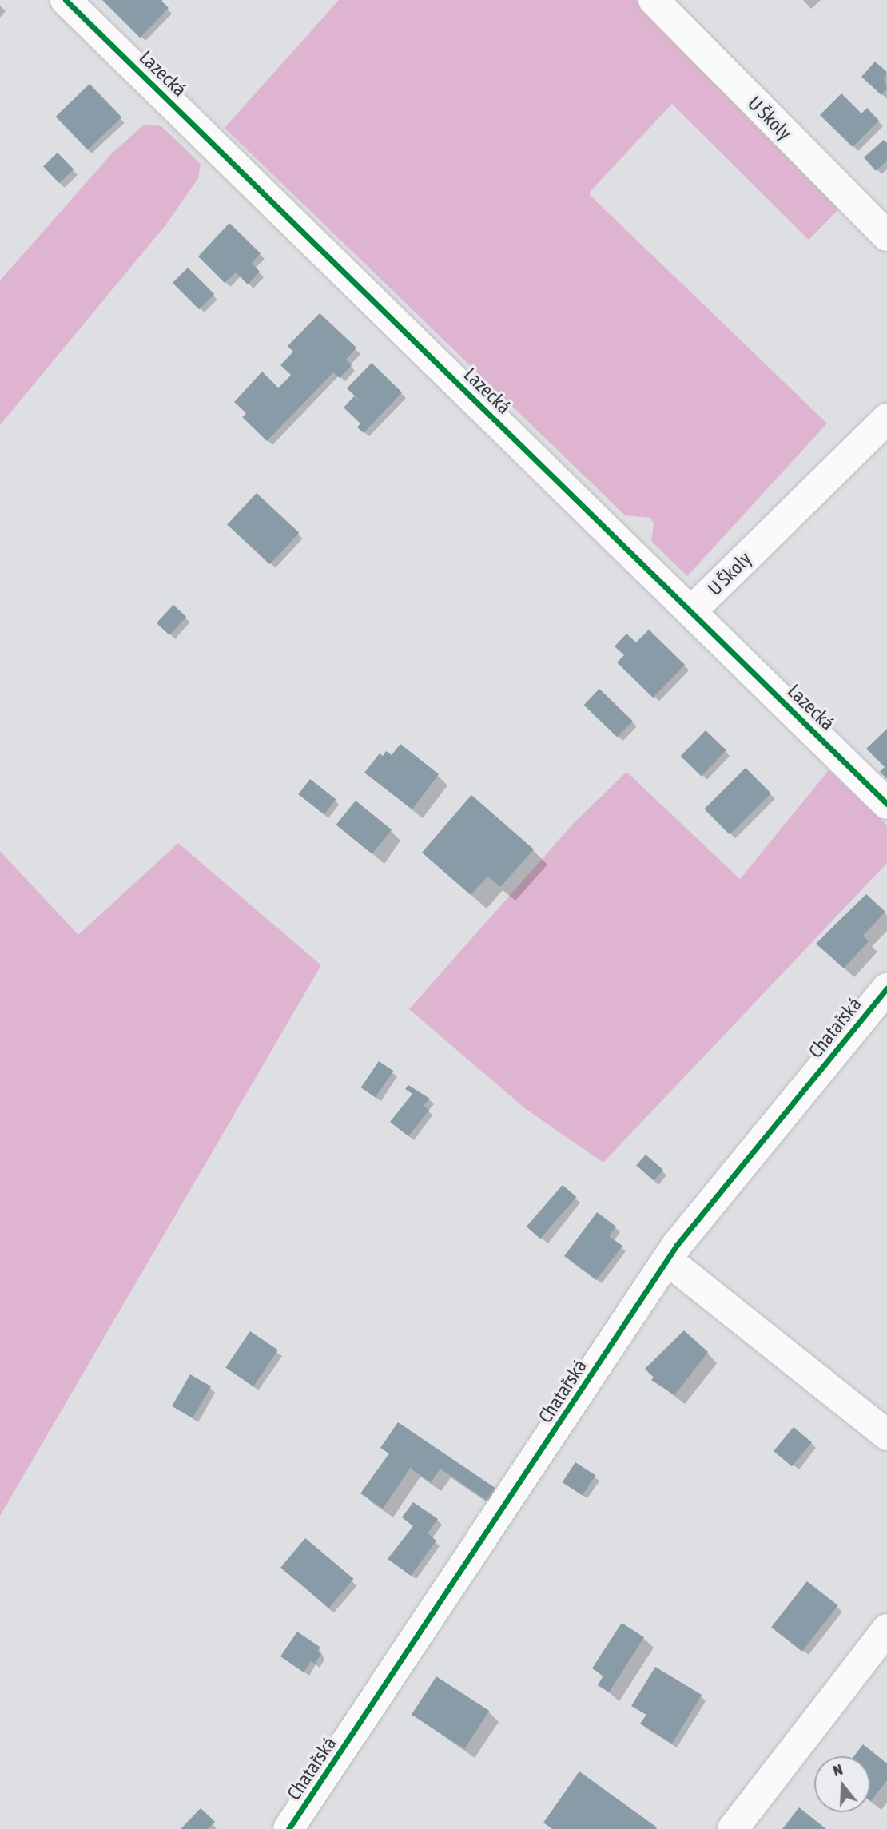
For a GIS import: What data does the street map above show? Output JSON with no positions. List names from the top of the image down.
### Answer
{
  "streets": {
    "street": ["Lazecká", "U Školy", "Chatařská"]
  },
  "crossings": [
    ["Lazecká", "U Školy"]
  ],
  "north": "top"
}
